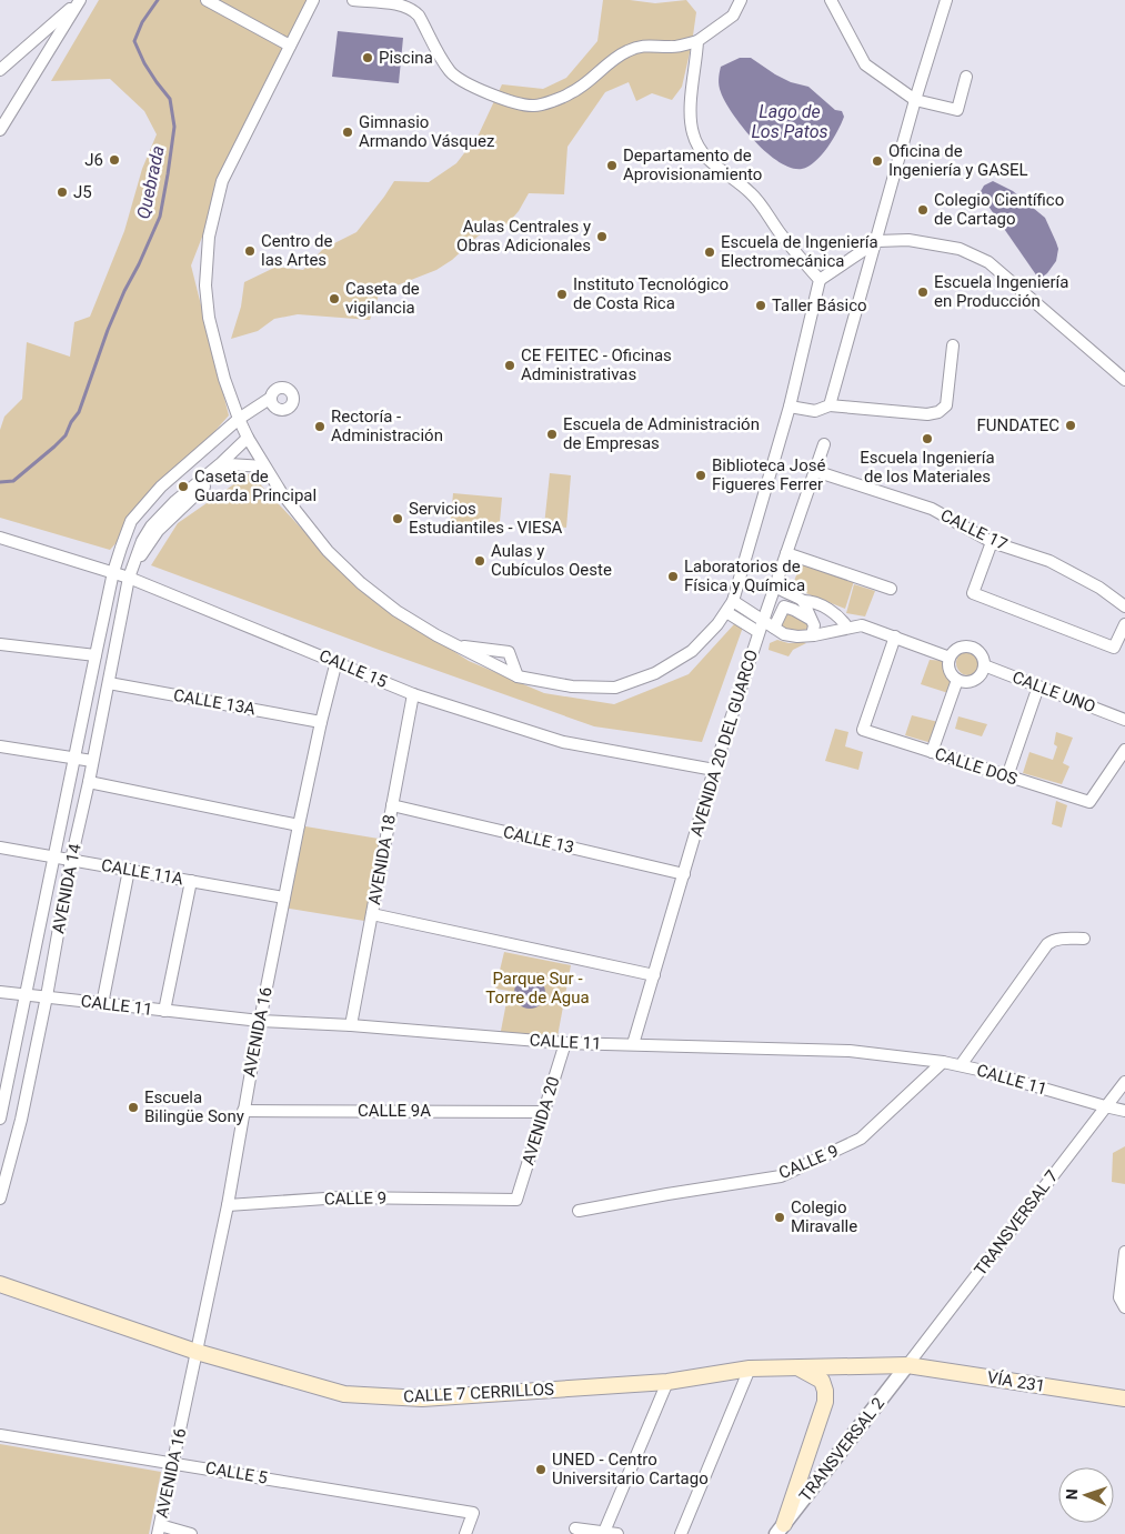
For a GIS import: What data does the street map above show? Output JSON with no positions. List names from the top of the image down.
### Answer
{
  "streets": {
    "main road": ["VÍA 231", "CALLE 7 CERRILLOS"],
    "street": [
      "CALLE 17",
      "CALLE 15",
      "CALLE UNO",
      "CALLE 13A",
      "AVENIDA 20 DEL GUARCO",
      "CALLE DOS",
      "CALLE 13",
      "AVENIDA 18",
      "CALLE 11A",
      "AVENIDA 14",
      "CALLE 11",
      "AVENIDA 16",
      "CALLE 9A",
      "AVENIDA 20",
      "CALLE 9",
      "TRANSVERSAL 7",
      "TRANSVERSAL 2",
      "CALLE 5"
    ]
  },
  "crossings": [
    ["CALLE 17", "AVENIDA 20 DEL GUARCO"],
    ["CALLE 15", "AVENIDA 20 DEL GUARCO"],
    ["CALLE 15", "AVENIDA 18"],
    ["CALLE 15", "AVENIDA 14"],
    ["CALLE 15", "AVENIDA 16"],
    ["CALLE 13A", "AVENIDA 14"],
    ["CALLE 13A", "AVENIDA 16"],
    ["AVENIDA 20 DEL GUARCO", "CALLE 13"],
    ["AVENIDA 20 DEL GUARCO", "CALLE 11"],
    ["CALLE 13", "AVENIDA 18"],
    ["AVENIDA 18", "CALLE 11"],
    ["CALLE 11A", "AVENIDA 14"],
    ["CALLE 11A", "AVENIDA 16"],
    ["AVENIDA 14", "CALLE 11"],
    ["CALLE 11", "AVENIDA 16"],
    ["CALLE 11", "AVENIDA 20"],
    ["CALLE 11", "CALLE 9"],
    ["CALLE 11", "TRANSVERSAL 7"],
    ["AVENIDA 16", "CALLE 9A"],
    ["AVENIDA 16", "CALLE 9"],
    ["AVENIDA 16", "CALLE 7 CERRILLOS"],
    ["AVENIDA 16", "CALLE 5"],
    ["CALLE 9A", "AVENIDA 20"],
    ["AVENIDA 20", "CALLE 9"],
    ["TRANSVERSAL 7", "VÍA 231"],
    ["TRANSVERSAL 7", "CALLE 7 CERRILLOS"],
    ["TRANSVERSAL 7", "TRANSVERSAL 2"],
    ["VÍA 231", "CALLE 7 CERRILLOS"],
    ["VÍA 231", "TRANSVERSAL 2"],
    ["CALLE 7 CERRILLOS", "TRANSVERSAL 2"]
  ],
  "water": ["Lago de Los Patos", "Quebrada"],
  "parks": ["Parque Sur - Torre de Agua"],
  "places": [
    "Piscina",
    "Gimnasio Armando Vásquez",
    "J6",
    "Oficina de Ingeniería y GASEL",
    "Departamento de Aprovisionamiento",
    "J5",
    "Colegio Científico de Cartago",
    "Aulas Centrales y Obras Adicionales",
    "Centro de las Artes",
    "Escuela de Ingeniería Electromecánica",
    "Escuela Ingeniería en Producción",
    "Instituto Tecnológico de Costa Rica",
    "Caseta de vigilancia",
    "Taller Básico",
    "CE FEITEC - Oficinas Administrativas",
    "FUNDATEC",
    "Rectoría - Administración",
    "Escuela de Administración de Empresas",
    "Escuela Ingeniería de los Materiales",
    "Biblioteca José Figueres Ferrer",
    "Caseta de Guarda Principal",
    "Servicios Estudiantiles - VIESA",
    "Aulas y Cubículos Oeste",
    "Laboratorios de Física y Química",
    "Escuela Bilingüe Sony",
    "Colegio Miravalle",
    "UNED - Centro Universitario Cartago"
  ],
  "north": "left"
}
